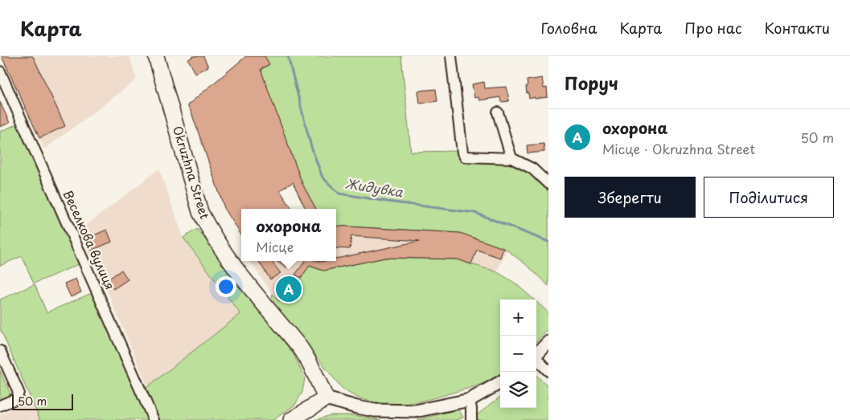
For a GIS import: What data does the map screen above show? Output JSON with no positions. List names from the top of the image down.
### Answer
{
  "streets": {
    "main road": ["Okruzhna Street"],
    "street": ["Веселкова вулиця"]
  },
  "water": ["Жидувка"],
  "scale_bar": "50 m",
  "page": {
    "header": "Карта",
    "nav": [
      "Головна",
      "Карта",
      "Про нас",
      "Контакти"
    ],
    "heading": "Поруч",
    "list": [
      {
        "mark": "A",
        "name": "охорона",
        "note": "Місце · Okruzhna Street",
        "value": "50 m"
      }
    ],
    "buttons": ["Зберегти", "Поділитися"],
    "popup": ["охорона", "Місце"],
    "pins": "A",
    "map_buttons": ["+", "−"],
    "scale": "50 m"
  }
}
